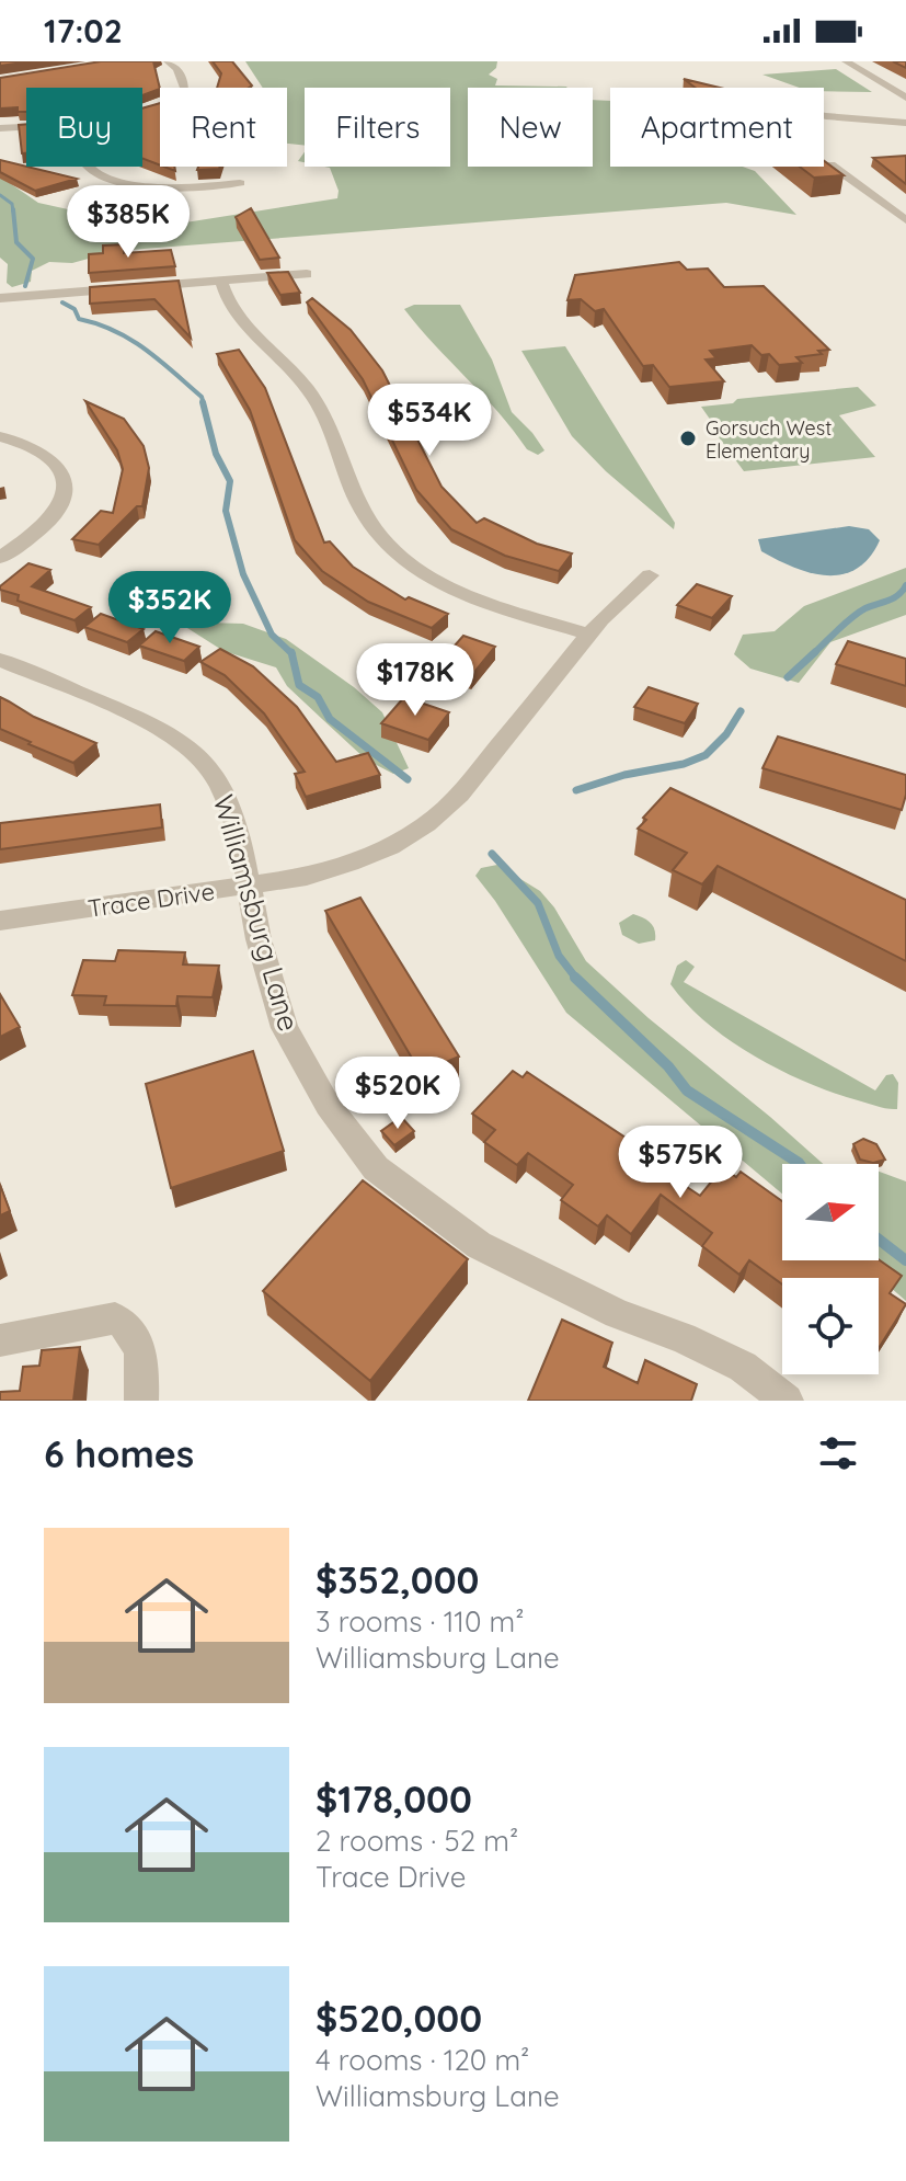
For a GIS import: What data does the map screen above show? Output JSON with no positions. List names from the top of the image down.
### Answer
{
  "streets": {
    "street": ["Trace Drive", "Williamsburg Lane"]
  },
  "crossings": [
    ["Trace Drive", "Williamsburg Lane"]
  ],
  "places": ["Gorsuch West Elementary"],
  "north": "right",
  "page": {
    "status": "17:02",
    "chip": [
      "Buy",
      "Rent",
      "Filters",
      "New",
      "Apartment"
    ],
    "price": [
      "$385K",
      "$534K",
      "$352K",
      "$178K",
      "$520K",
      "$575K"
    ],
    "heading": "6 homes",
    "list": [
      {
        "name": "$352,000",
        "note": "3 rooms · 110 m² · Williamsburg Lane"
      },
      {
        "name": "$178,000",
        "note": "2 rooms · 52 m² · Trace Drive"
      },
      {
        "name": "$520,000",
        "note": "4 rooms · 120 m² · Williamsburg Lane"
      }
    ]
  }
}
